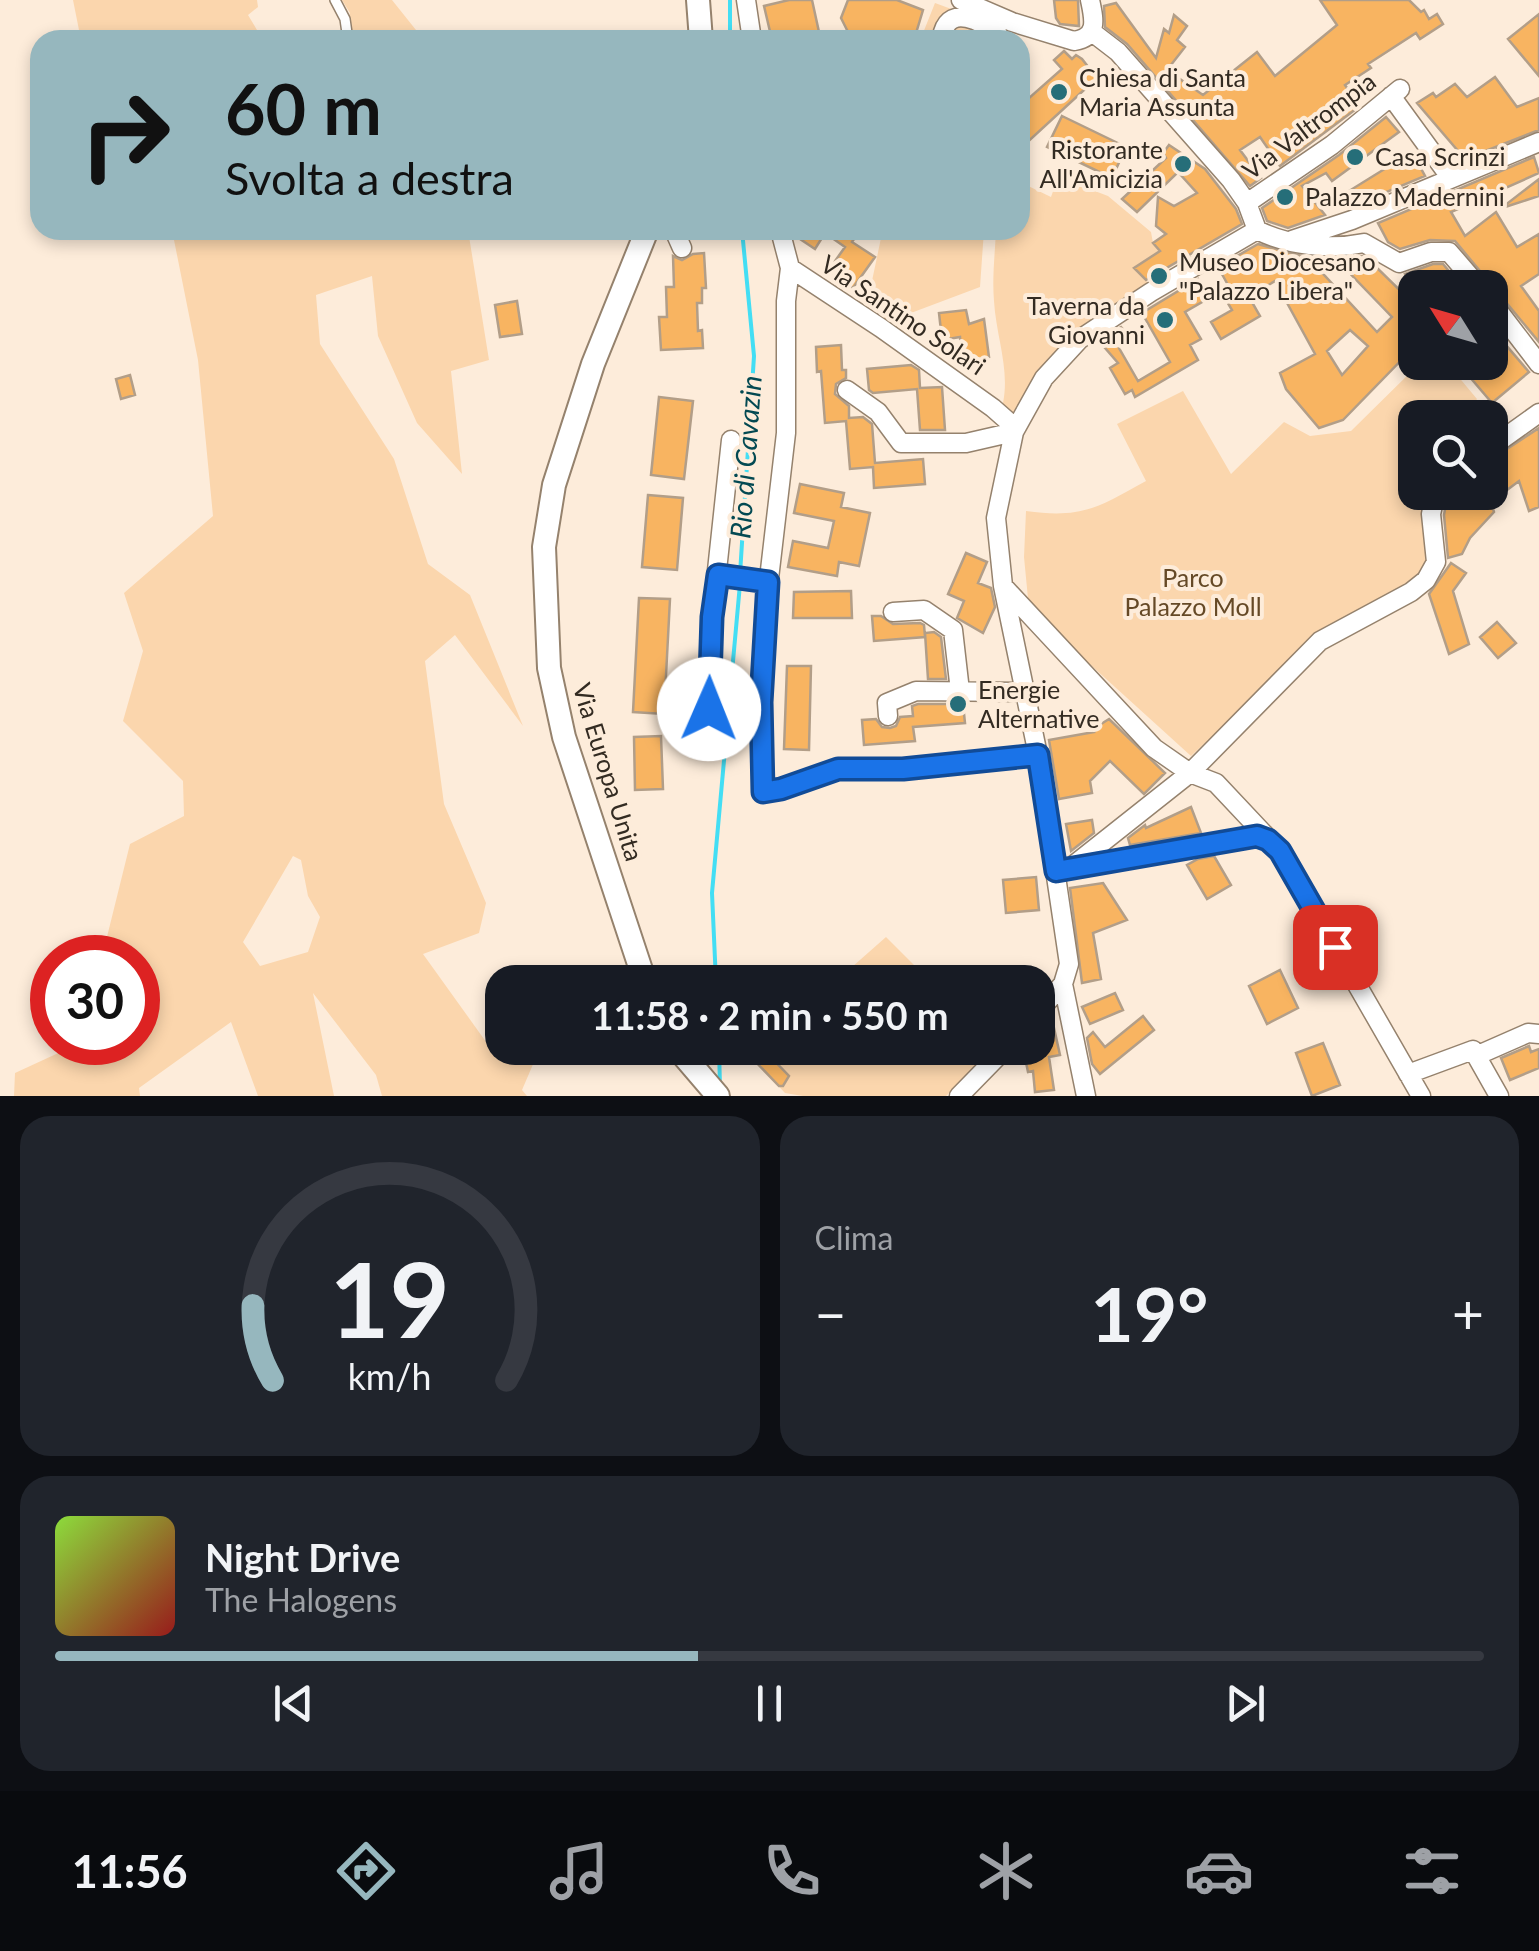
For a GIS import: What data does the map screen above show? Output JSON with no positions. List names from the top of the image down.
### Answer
{
  "streets": {
    "main road": ["Via Europa Unita"],
    "street": ["Via Valtrompia", "Via Santino Solari"]
  },
  "water": ["Rio di Cavazin"],
  "parks": ["Parco Palazzo Moll"],
  "places": [
    "Chiesa di Santa Maria Assunta",
    "Casa Scrinzi",
    "Ristorante All'Amicizia",
    "Palazzo Madernini",
    "Museo Diocesano \"Palazzo Libera\"",
    "Taverna da Giovanni",
    "Energie Alternative"
  ],
  "north": "top left",
  "page": {
    "turn": ["60 m", "Svolta a destra"],
    "limit": "30",
    "trip": "11:58 · 2 min · 550 m",
    "tile": "Clima",
    "heat": ["−", "19°", "+"],
    "song": ["Night Drive", "The Halogens"],
    "tabs": "11:56",
    "gauge": ["19", "km/h"]
  }
}
